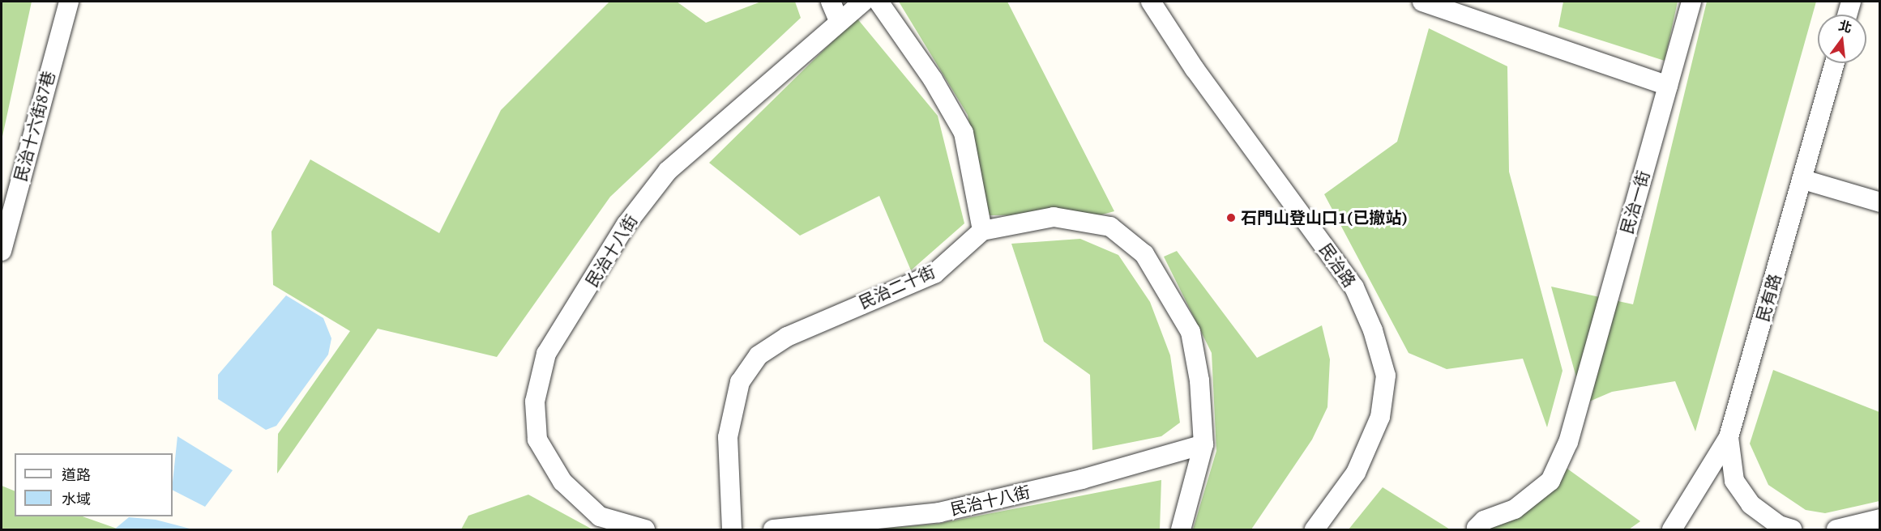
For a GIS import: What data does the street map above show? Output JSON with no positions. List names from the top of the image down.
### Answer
{
  "streets": {
    "street": [
      "民治十六街87巷",
      "民治一街",
      "民治十八街",
      "民治路",
      "民治二十街",
      "民有路"
    ]
  },
  "places": ["石門山登山口1(已撤站)"],
  "legend": ["道路", "水域"],
  "north": "top"
}
